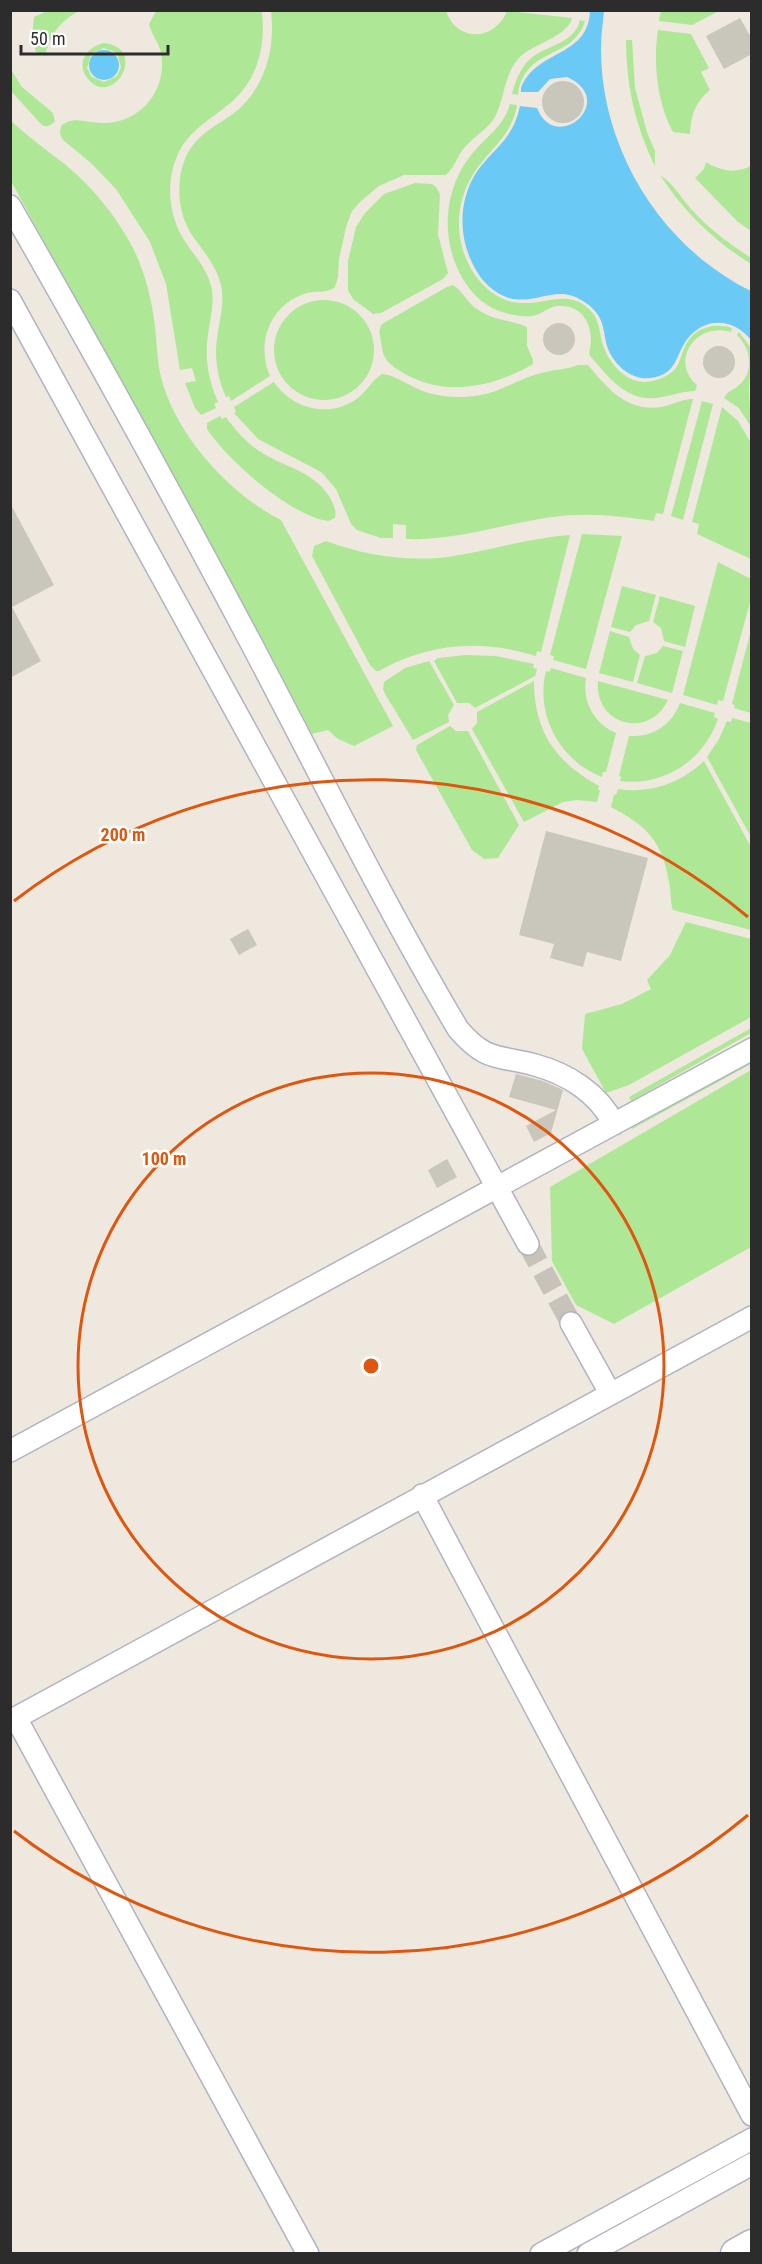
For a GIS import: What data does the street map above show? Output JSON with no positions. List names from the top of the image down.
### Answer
{
  "scale_bar": "50 m",
  "rings": ["200 m", "100 m"]
}
